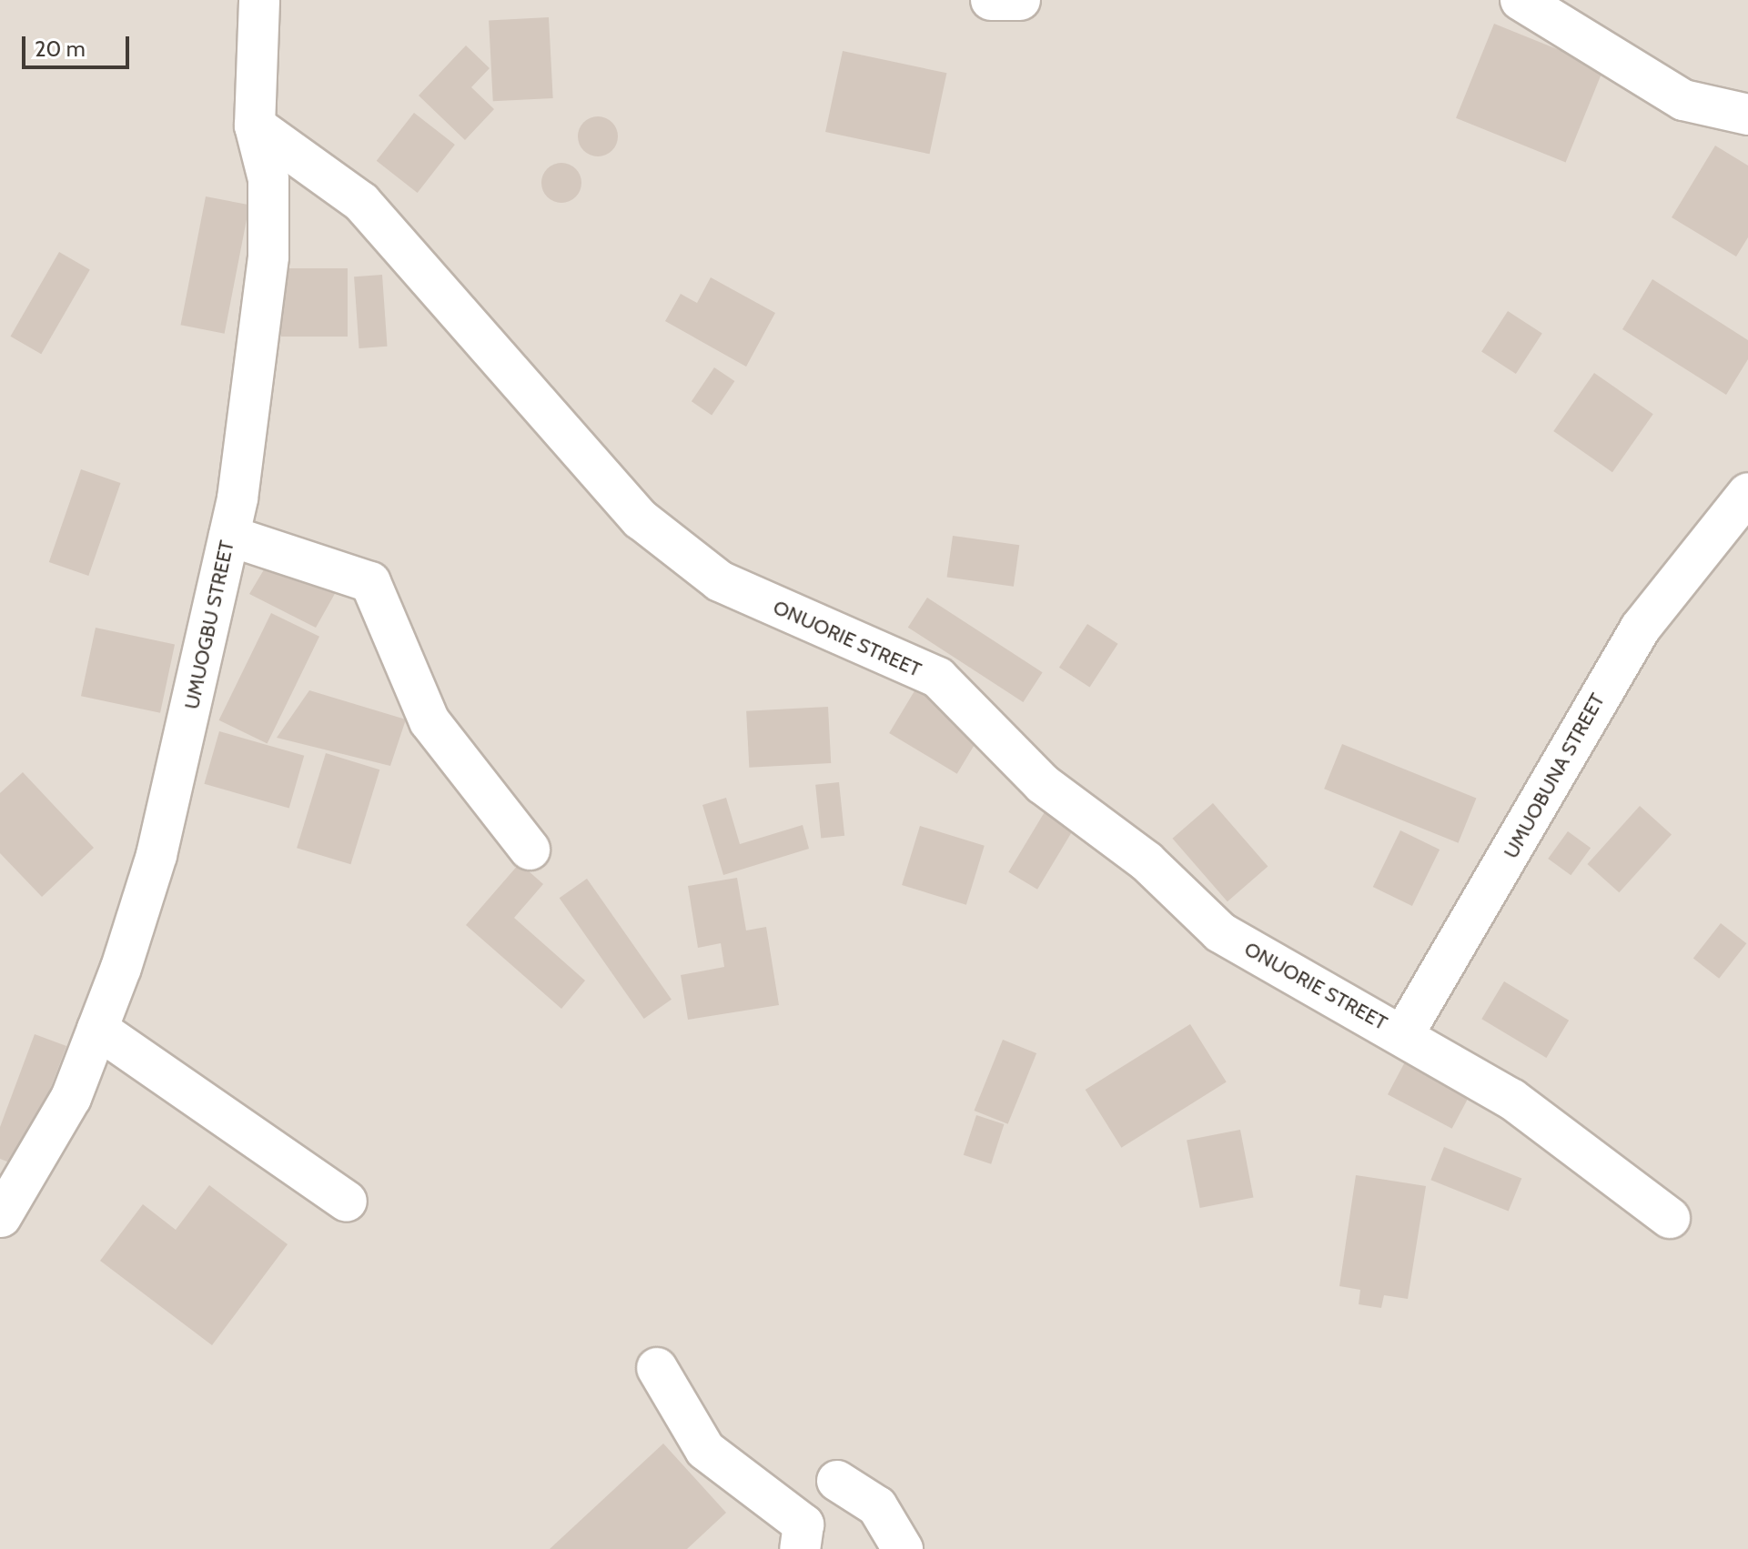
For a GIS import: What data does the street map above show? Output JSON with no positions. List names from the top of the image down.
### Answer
{
  "streets": {
    "street": ["UMUOGBU STREET", "ONUORIE STREET", "UMUOBUNA STREET"]
  },
  "crossings": [
    ["UMUOGBU STREET", "ONUORIE STREET"],
    ["ONUORIE STREET", "UMUOBUNA STREET"]
  ],
  "scale_bar": "20 m"
}
